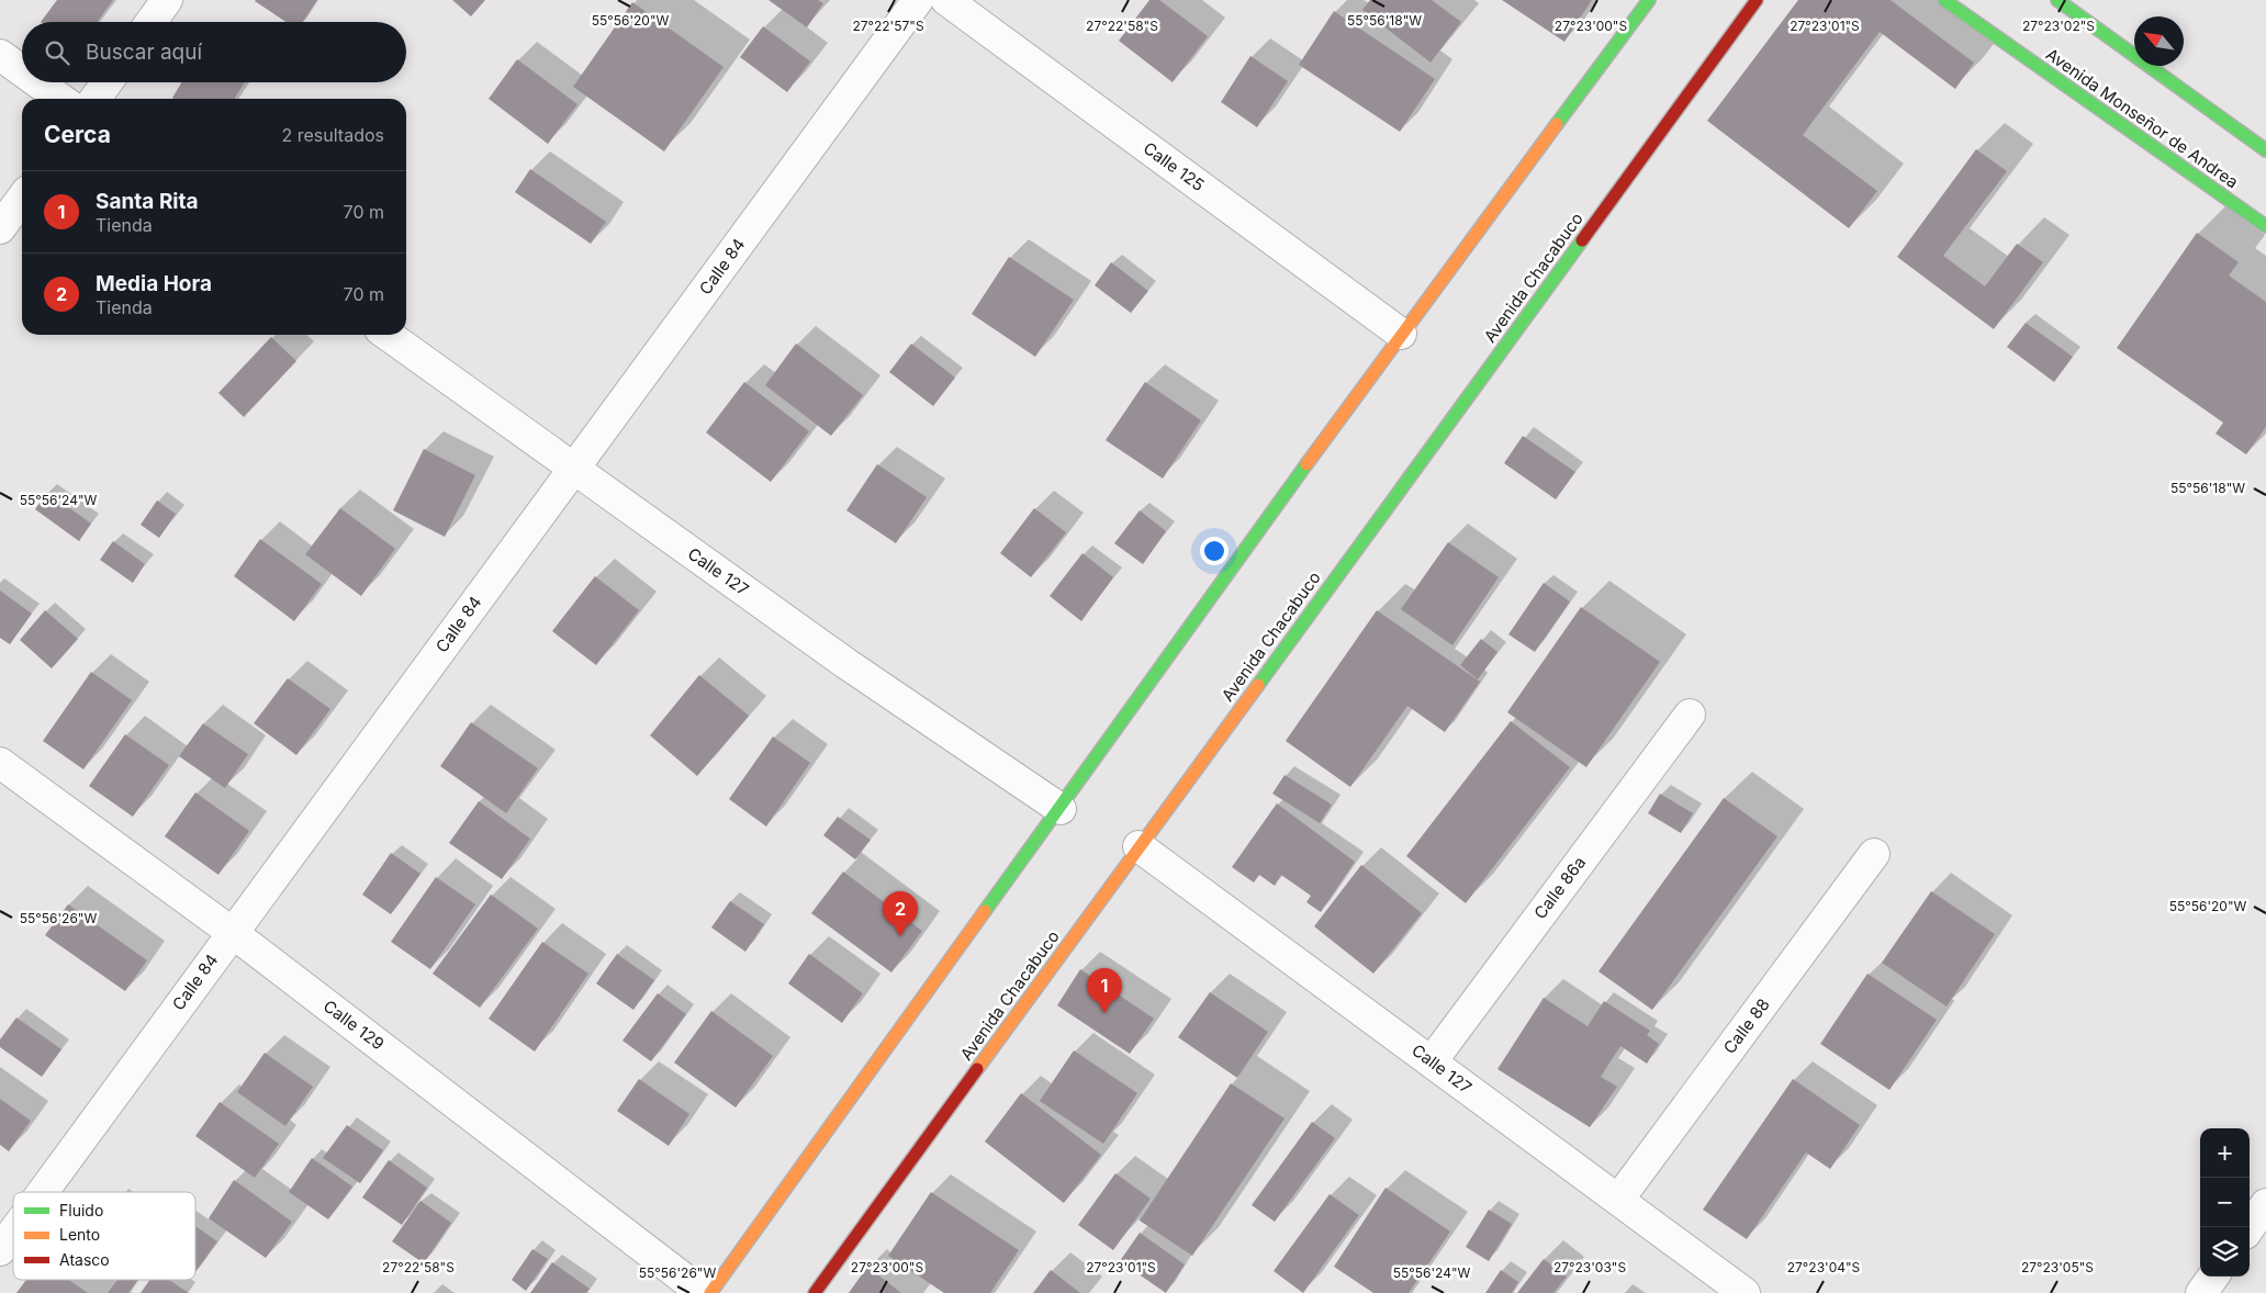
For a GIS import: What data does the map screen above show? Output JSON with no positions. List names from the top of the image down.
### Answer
{
  "streets": {
    "main road": ["Avenida Monseñor de Andrea", "Avenida Chacabuco"],
    "street": [
      "Calle 125",
      "Calle 84",
      "Calle 127",
      "Calle 86a",
      "Calle 129",
      "Calle 88"
    ]
  },
  "crossings": [
    ["Calle 84", "Calle 127"],
    ["Calle 84", "Calle 129"],
    ["Avenida Chacabuco", "Calle 127"],
    ["Calle 127", "Calle 86a"],
    ["Calle 127", "Calle 88"]
  ],
  "legend": ["Fluido", "Lento", "Atasco"],
  "north": "top left",
  "page": {
    "search": "Buscar aquí",
    "heading": ["Cerca", "2 resultados"],
    "list": [
      {
        "mark": "1",
        "name": "Santa Rita",
        "note": "Tienda",
        "value": "70 m"
      },
      {
        "mark": "2",
        "name": "Media Hora",
        "note": "Tienda",
        "value": "70 m"
      }
    ],
    "pins": ["2", "1"],
    "map_buttons": ["+", "−"]
  },
  "coordinates": [
    "55°56'20\"W",
    "55°56'18\"W",
    "27°22'57\"S",
    "27°22'58\"S",
    "27°23'00\"S",
    "27°23'01\"S",
    "27°23'02\"S",
    "55°56'24\"W",
    "55°56'26\"W",
    "27°23'03\"S",
    "27°23'04\"S",
    "27°23'05\"S"
  ]
}
